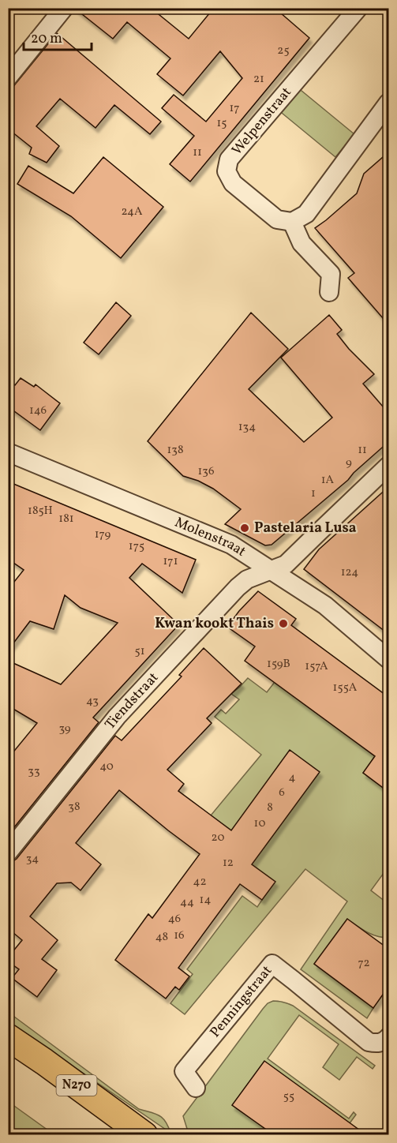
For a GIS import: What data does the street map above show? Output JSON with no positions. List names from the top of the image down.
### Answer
{
  "streets": {
    "main road": ["N270"],
    "street": [
      "Welpenstraat",
      "Molenstraat",
      "Tiendstraat",
      "Penningstraat"
    ]
  },
  "crossings": [
    ["Molenstraat", "Tiendstraat"]
  ],
  "places": ["Pastelaria Lusa", "Kwan kookt Thais"],
  "house_numbers": [
    "25",
    "21",
    "17",
    "15",
    "11",
    "24A",
    "146",
    "134",
    "138",
    "11",
    "9",
    "136",
    "1A",
    "1",
    "185H",
    "181",
    "179",
    "175",
    "171",
    "124",
    "51",
    "159B",
    "157A",
    "155A",
    "43",
    "39",
    "40",
    "33",
    "4",
    "6",
    "38",
    "8",
    "10",
    "20",
    "34",
    "12",
    "42",
    "14",
    "44",
    "46",
    "16",
    "48",
    "72",
    "55"
  ],
  "scale_bar": "20 m"
}
